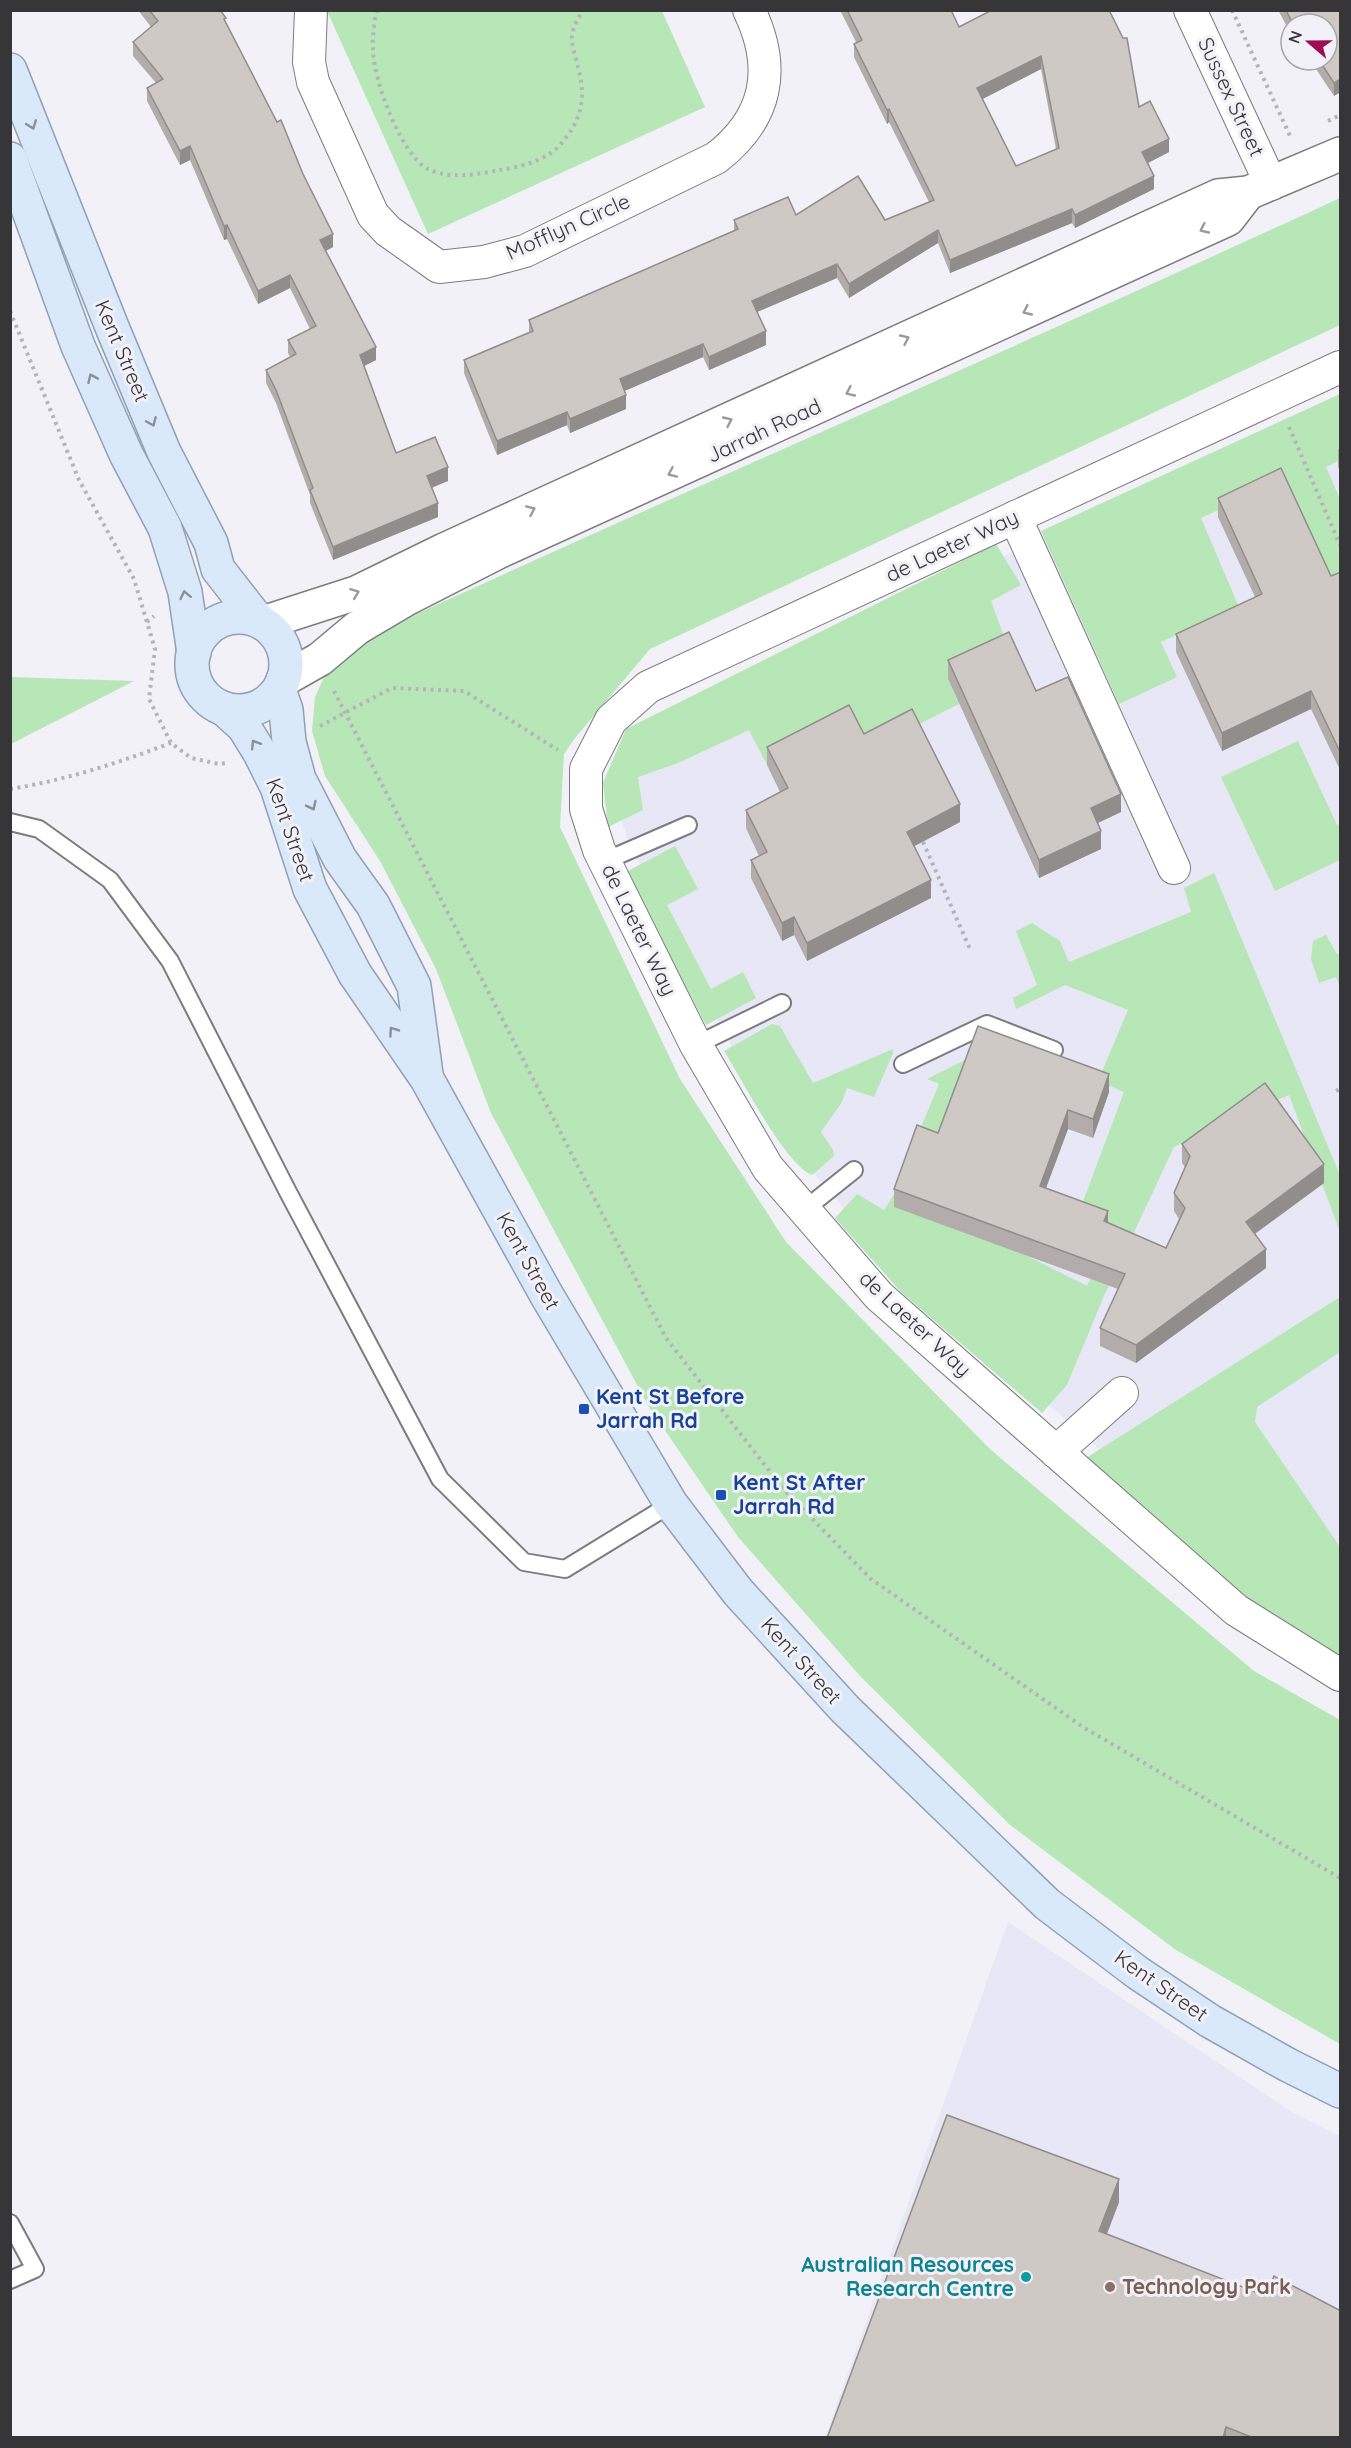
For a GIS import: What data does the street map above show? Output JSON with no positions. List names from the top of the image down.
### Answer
{
  "streets": {
    "main road": ["Kent Street"],
    "street": [
      "Sussex Street",
      "Mofflyn Circle",
      "Jarrah Road",
      "de Laeter Way"
    ]
  },
  "crossings": [
    ["Sussex Street", "Jarrah Road"],
    ["Kent Street", "Jarrah Road"]
  ],
  "places": {
    "transit": ["Kent St Before Jarrah Rd", "Kent St After Jarrah Rd"],
    "other": ["Australian Resources Research Centre", "Technology Park"]
  },
  "north": "left"
}
